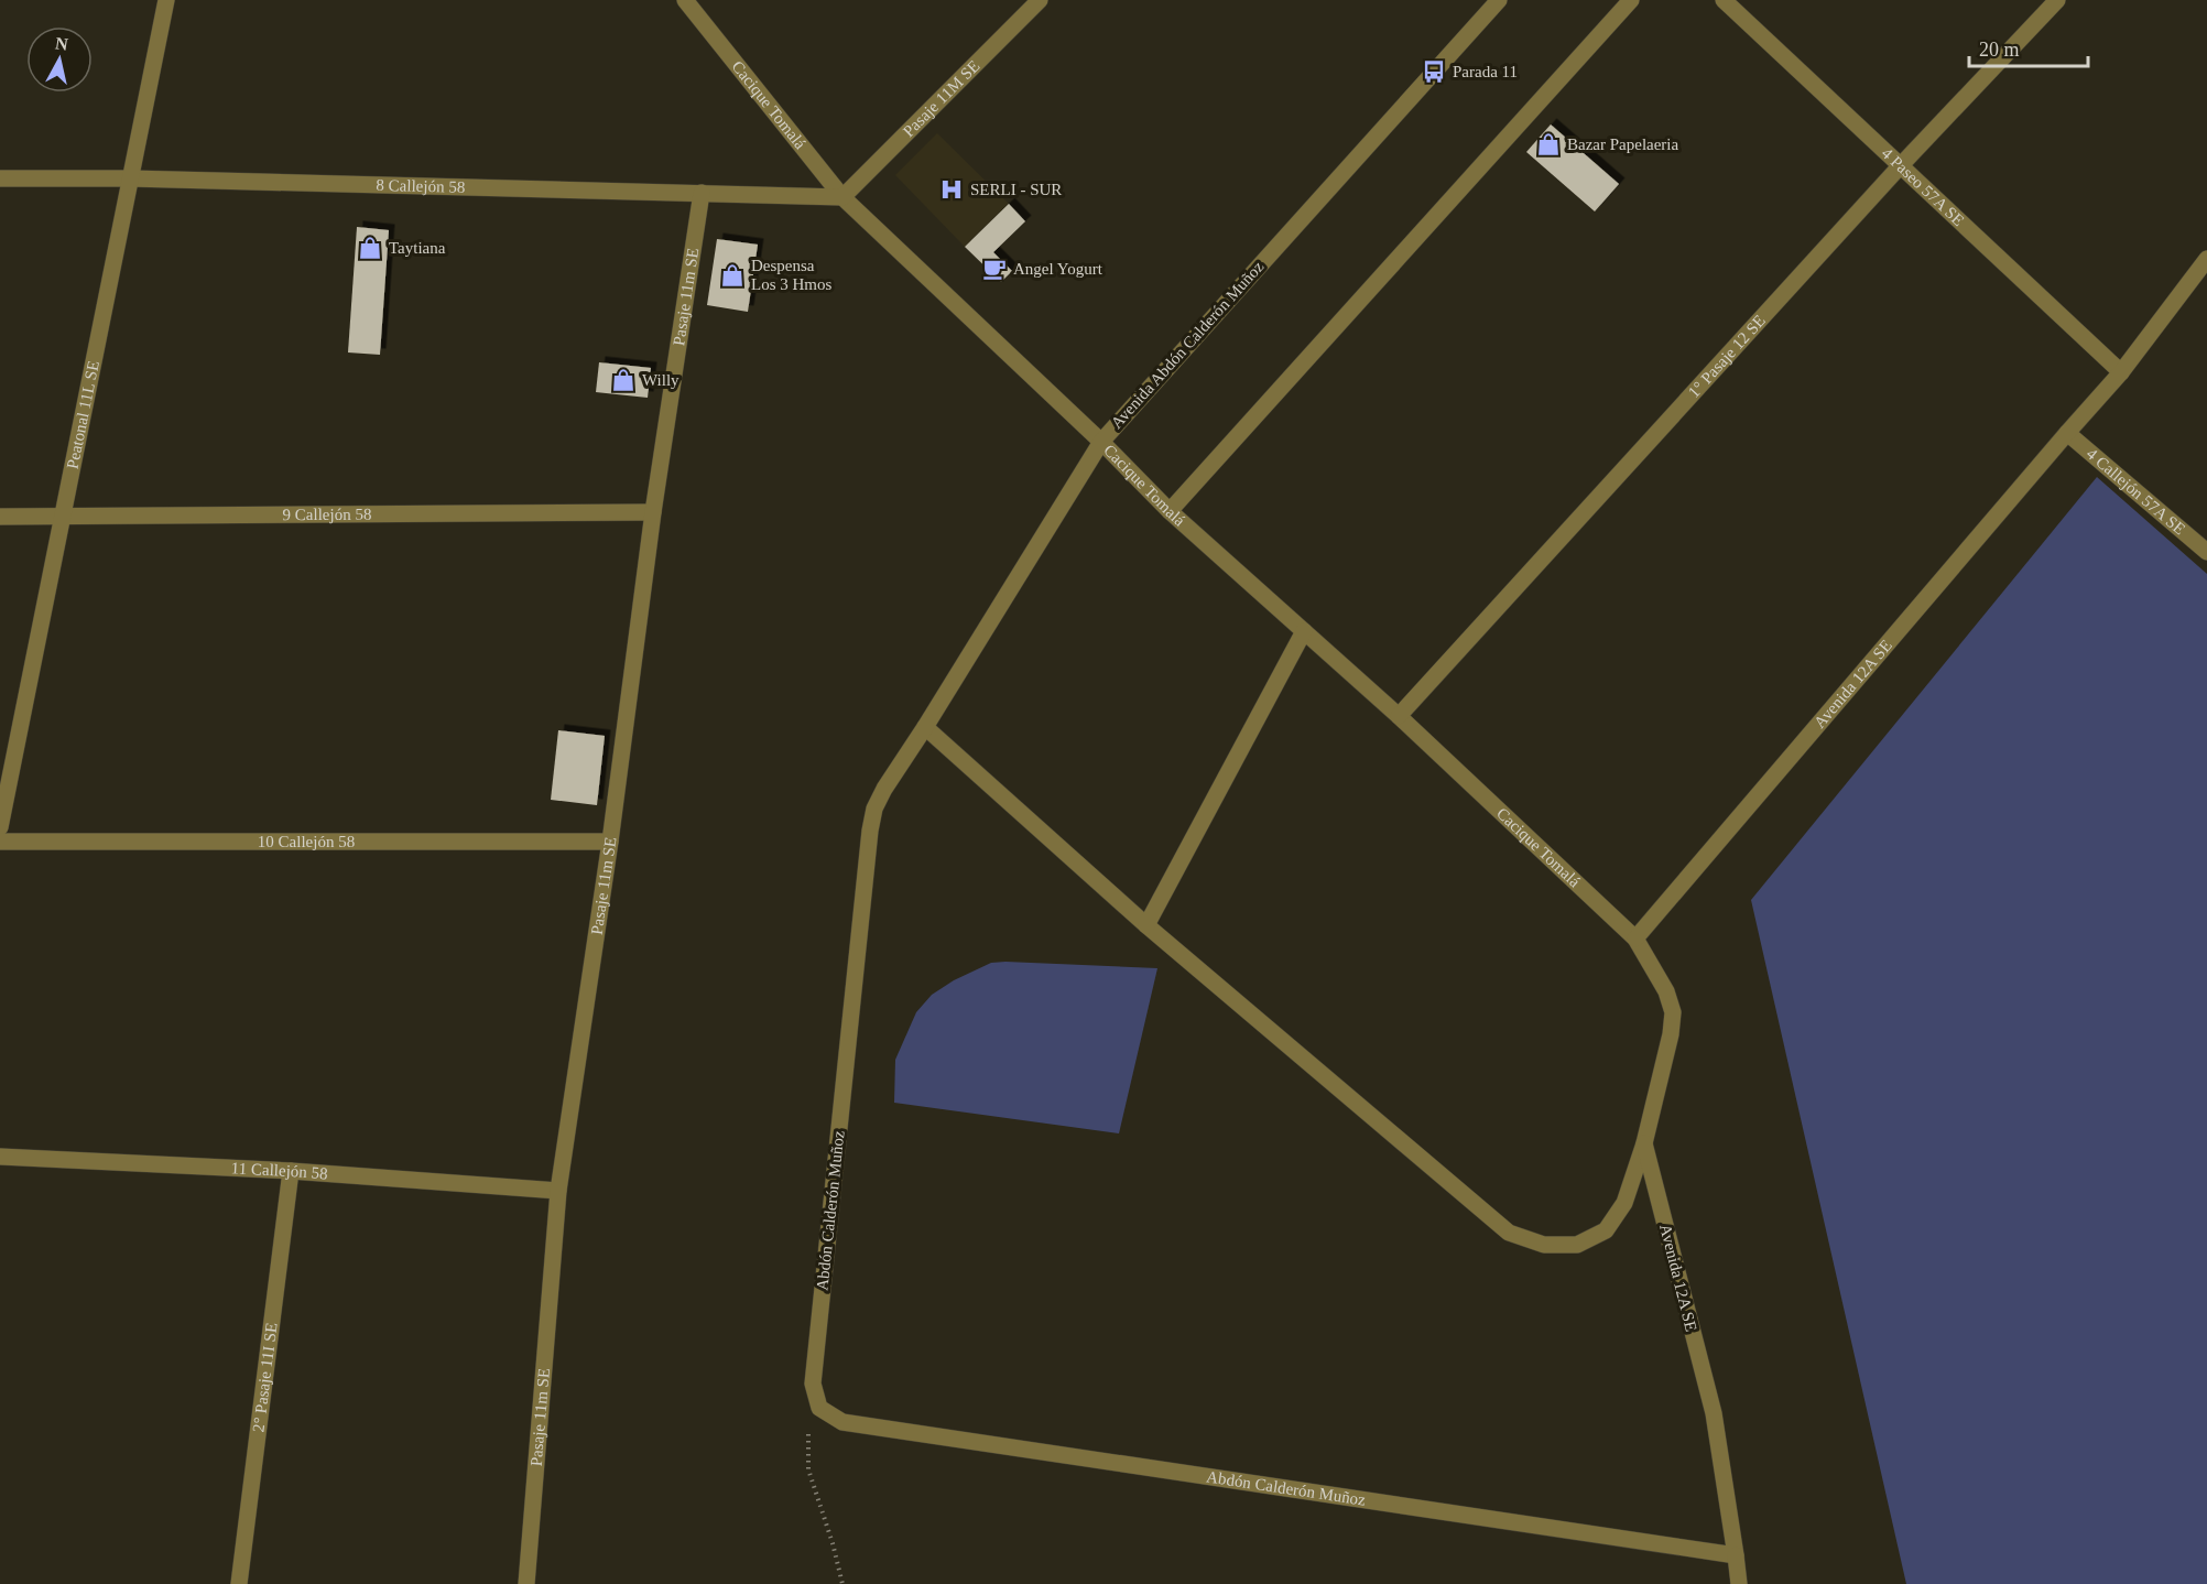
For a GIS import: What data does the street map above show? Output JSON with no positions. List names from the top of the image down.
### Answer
{
  "streets": {
    "street": [
      "Pasaje 11M SE",
      "Cacique Tomalá",
      "8 Callejón 58",
      "4 Paseo 57A SE",
      "Pasaje 11m SE",
      "Avenida Abdón Calderón Muñoz",
      "1° Pasaje 12 SE",
      "Peatonal 11L SE",
      "4 Callejón 57A SE",
      "9 Callejón 58",
      "Avenida 12A SE",
      "10 Callejón 58",
      "11 Callejón 58",
      "Abdón Calderón Muñoz",
      "2° Pasaje 11I SE"
    ]
  },
  "crossings": [
    ["Pasaje 11M SE", "Cacique Tomalá"],
    ["Pasaje 11M SE", "8 Callejón 58"],
    ["Cacique Tomalá", "8 Callejón 58"],
    ["Cacique Tomalá", "Avenida Abdón Calderón Muñoz"],
    ["Cacique Tomalá", "1° Pasaje 12 SE"],
    ["Cacique Tomalá", "Avenida 12A SE"],
    ["8 Callejón 58", "Pasaje 11m SE"],
    ["8 Callejón 58", "Peatonal 11L SE"],
    ["4 Paseo 57A SE", "1° Pasaje 12 SE"],
    ["4 Paseo 57A SE", "Avenida 12A SE"],
    ["Pasaje 11m SE", "9 Callejón 58"],
    ["Pasaje 11m SE", "10 Callejón 58"],
    ["Pasaje 11m SE", "11 Callejón 58"],
    ["Avenida Abdón Calderón Muñoz", "Abdón Calderón Muñoz"],
    ["Peatonal 11L SE", "9 Callejón 58"],
    ["4 Callejón 57A SE", "Avenida 12A SE"],
    ["Avenida 12A SE", "Abdón Calderón Muñoz"],
    ["11 Callejón 58", "2° Pasaje 11I SE"]
  ],
  "places": {
    "bus stop": ["Parada 11"],
    "shop": [
      "Bazar Papelaeria",
      "Taytiana",
      "Despensa Los 3 Hmos",
      "Willy"
    ],
    "hospital": ["SERLI - SUR"],
    "cafe": ["Angel Yogurt"]
  },
  "scale_bar": "20 m",
  "north": "top"
}
